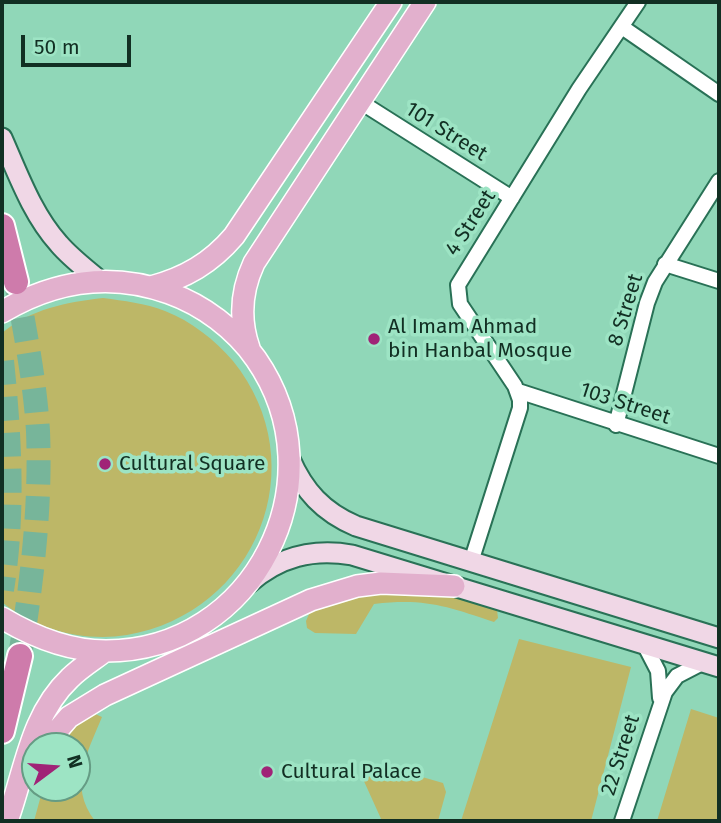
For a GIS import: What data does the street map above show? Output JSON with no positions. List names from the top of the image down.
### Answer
{
  "streets": {
    "street": [
      "101 Street",
      "4 Street",
      "8 Street",
      "103 Street",
      "22 Street"
    ]
  },
  "crossings": [
    ["101 Street", "4 Street"],
    ["4 Street", "103 Street"],
    ["8 Street", "103 Street"]
  ],
  "places": ["Al Imam Ahmad bin Hanbal Mosque", "Cultural Square", "Cultural Palace"],
  "scale_bar": "50 m",
  "north": "right"
}
